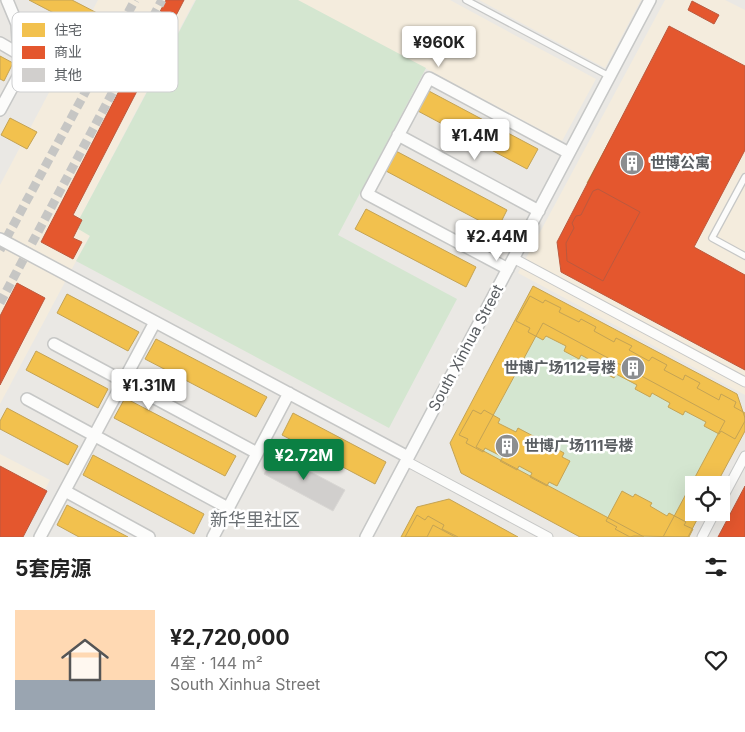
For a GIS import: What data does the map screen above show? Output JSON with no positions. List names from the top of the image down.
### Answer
{
  "streets": {
    "street": ["South Xinhua Street"]
  },
  "districts": ["新华里社区"],
  "places": {
    "building": ["世博公寓", "世博广场112号楼", "世博广场111号楼"]
  },
  "legend": ["住宅", "商业", "其他"],
  "page": {
    "price": [
      "¥960K",
      "¥1.4M",
      "¥2.44M",
      "¥1.31M",
      "¥2.72M"
    ],
    "heading": "5套房源",
    "list": [
      {
        "name": "¥2,720,000",
        "note": "4室 · 144 m² · South Xinhua Street"
      }
    ]
  }
}
